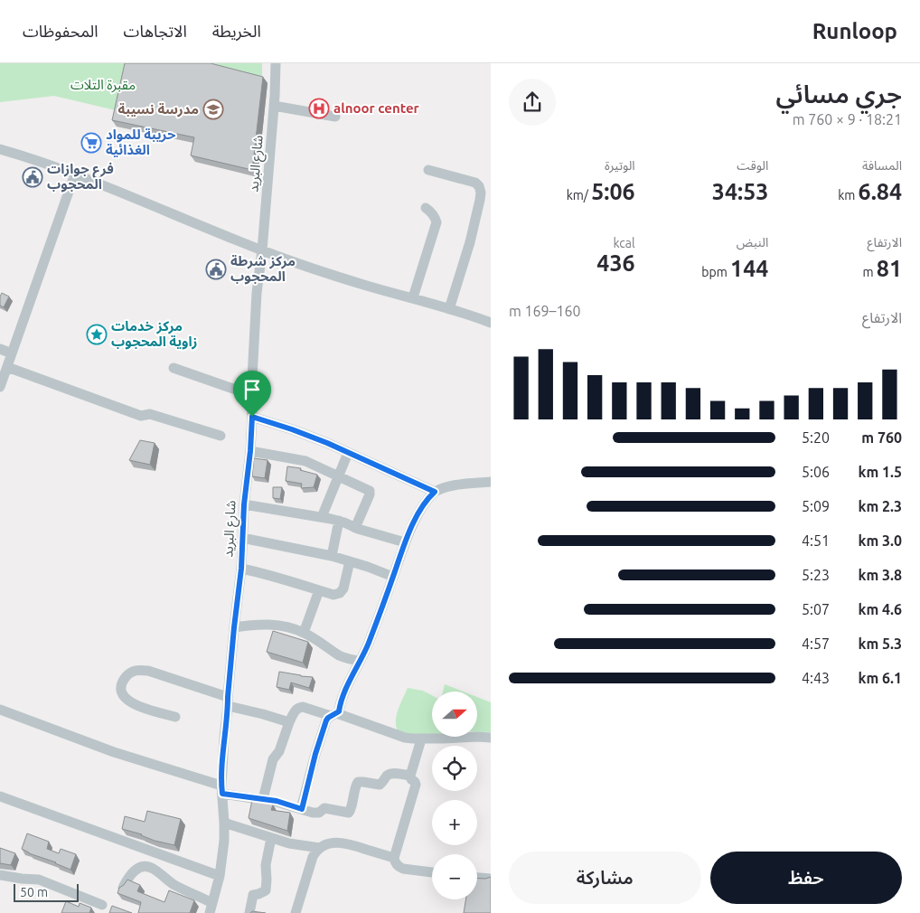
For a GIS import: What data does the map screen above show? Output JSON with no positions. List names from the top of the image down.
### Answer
{
  "streets": {
    "street": ["شارع البريد"]
  },
  "parks": ["مقبرة التلات"],
  "places": {
    "hospital": ["alnoor center"],
    "school or university": ["مدرسة نسيبة"],
    "supermarket": ["حريبة للمواد الغذائية"],
    "public building": ["فرع جوازات المحجوب", "مركز شرطة المحجوب"],
    "place": ["مركز خدمات زاوية المحجوب"]
  },
  "scale_bar": "50 m",
  "north": "right",
  "page": {
    "header": "Runloop",
    "nav": ["الخريطة", "الاتجاهات", "المحفوظات"],
    "heading": ["جري مسائي", "18:21 · 9 × 760 m"],
    "stats": [
      ["المسافة", "6.84 km"],
      ["الوقت", "34:53"],
      ["الوتيرة", "5:06 /km"],
      ["الارتفاع", "81 m"],
      ["النبض", "144 bpm"],
      ["kcal", "436"]
    ],
    "chart": ["الارتفاع", "160–169 m"],
    "list": [
      {
        "name": "760 m",
        "note": "5:20"
      },
      {
        "name": "1.5 km",
        "note": "5:06"
      },
      {
        "name": "2.3 km",
        "note": "5:09"
      },
      {
        "name": "3.0 km",
        "note": "4:51"
      },
      {
        "name": "3.8 km",
        "note": "5:23"
      },
      {
        "name": "4.6 km",
        "note": "5:07"
      },
      {
        "name": "5.3 km",
        "note": "4:57"
      },
      {
        "name": "6.1 km",
        "note": "4:43"
      }
    ],
    "map_buttons": ["+", "−"],
    "buttons": ["حفظ", "مشاركة"],
    "scale": "50 m"
  }
}
